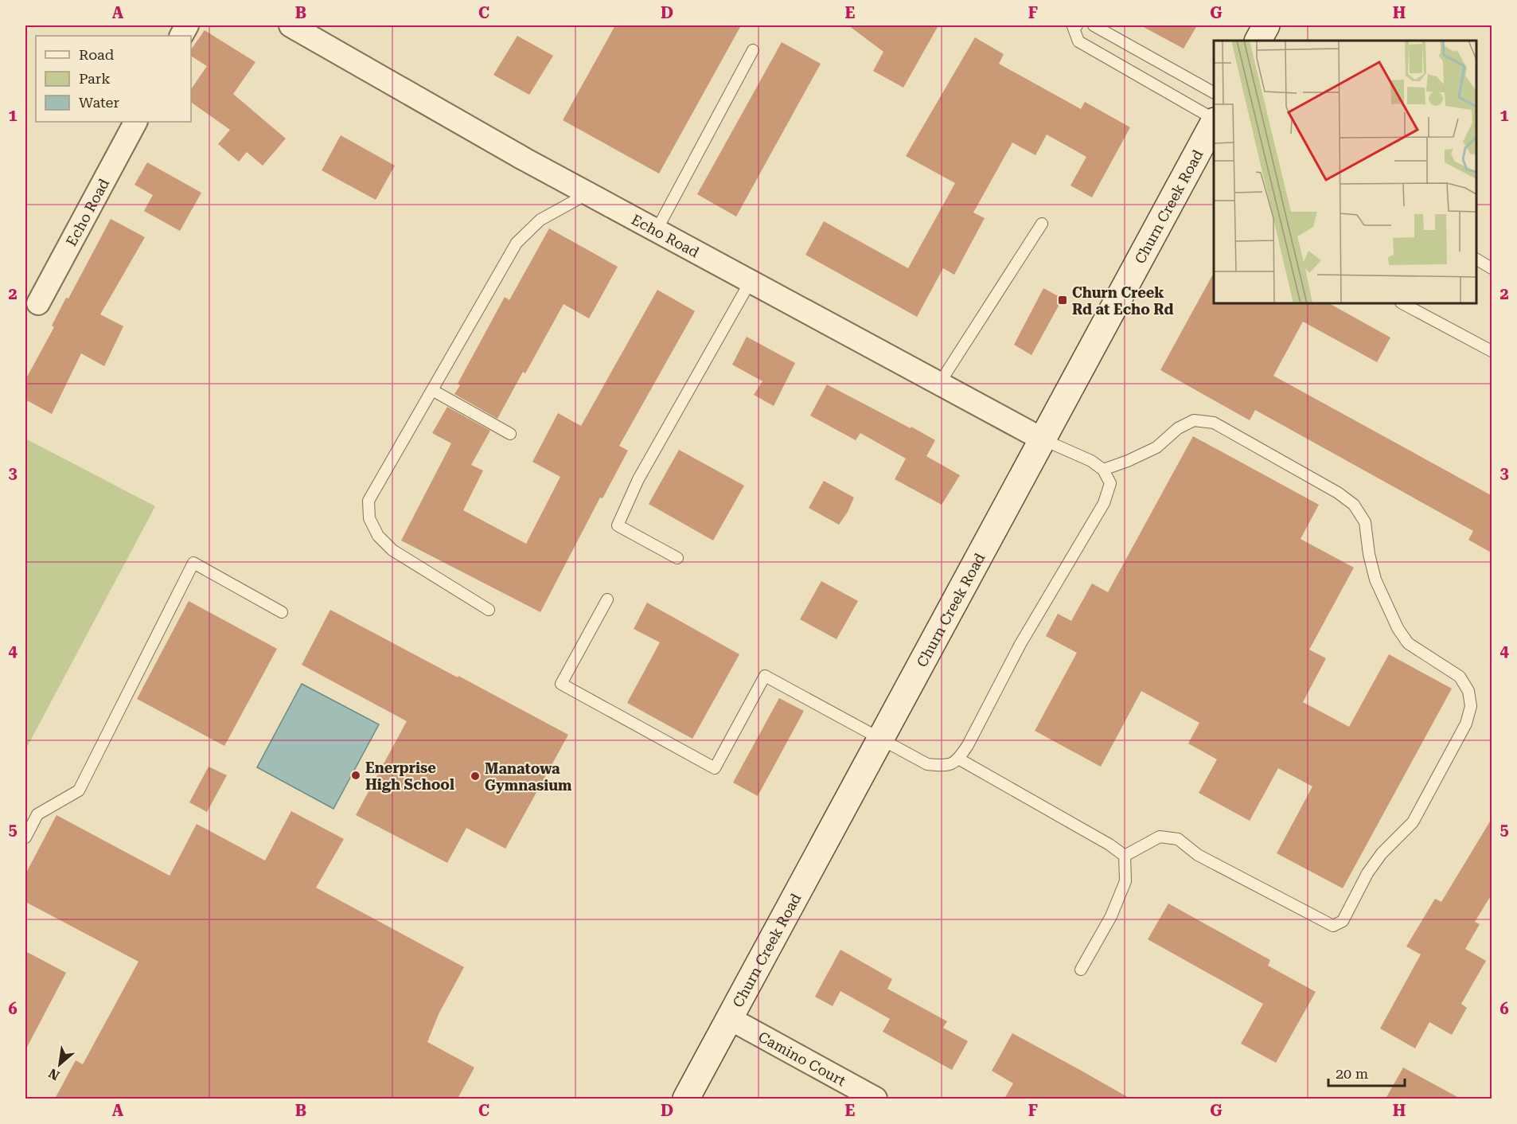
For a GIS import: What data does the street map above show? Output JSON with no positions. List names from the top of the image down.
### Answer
{
  "streets": {
    "main road": ["Churn Creek Road"],
    "street": ["Echo Road", "Camino Court"]
  },
  "crossings": [
    ["Churn Creek Road", "Echo Road"],
    ["Churn Creek Road", "Camino Court"]
  ],
  "places": {
    "transit": ["Churn Creek Rd at Echo Rd"],
    "other": ["Enerprise High School", "Manatowa Gymnasium"]
  },
  "legend": ["Road", "Park", "Water"],
  "scale_bar": "20 m",
  "north": "bottom left",
  "grid": {
    "columns": [
      "A",
      "B",
      "C",
      "D",
      "E",
      "F",
      "G",
      "H"
    ],
    "rows": [
      "1",
      "2",
      "3",
      "4",
      "5",
      "6"
    ]
  }
}
